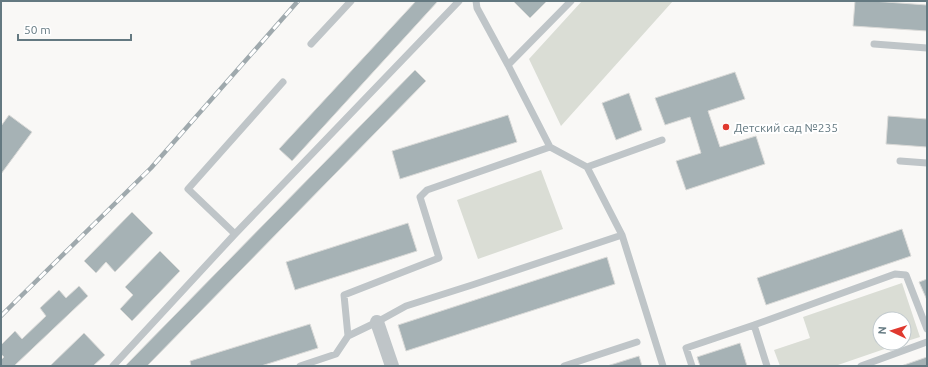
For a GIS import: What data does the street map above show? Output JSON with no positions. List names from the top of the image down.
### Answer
{
  "places": ["Детский сад №235"],
  "scale_bar": "50 m",
  "north": "left"
}
